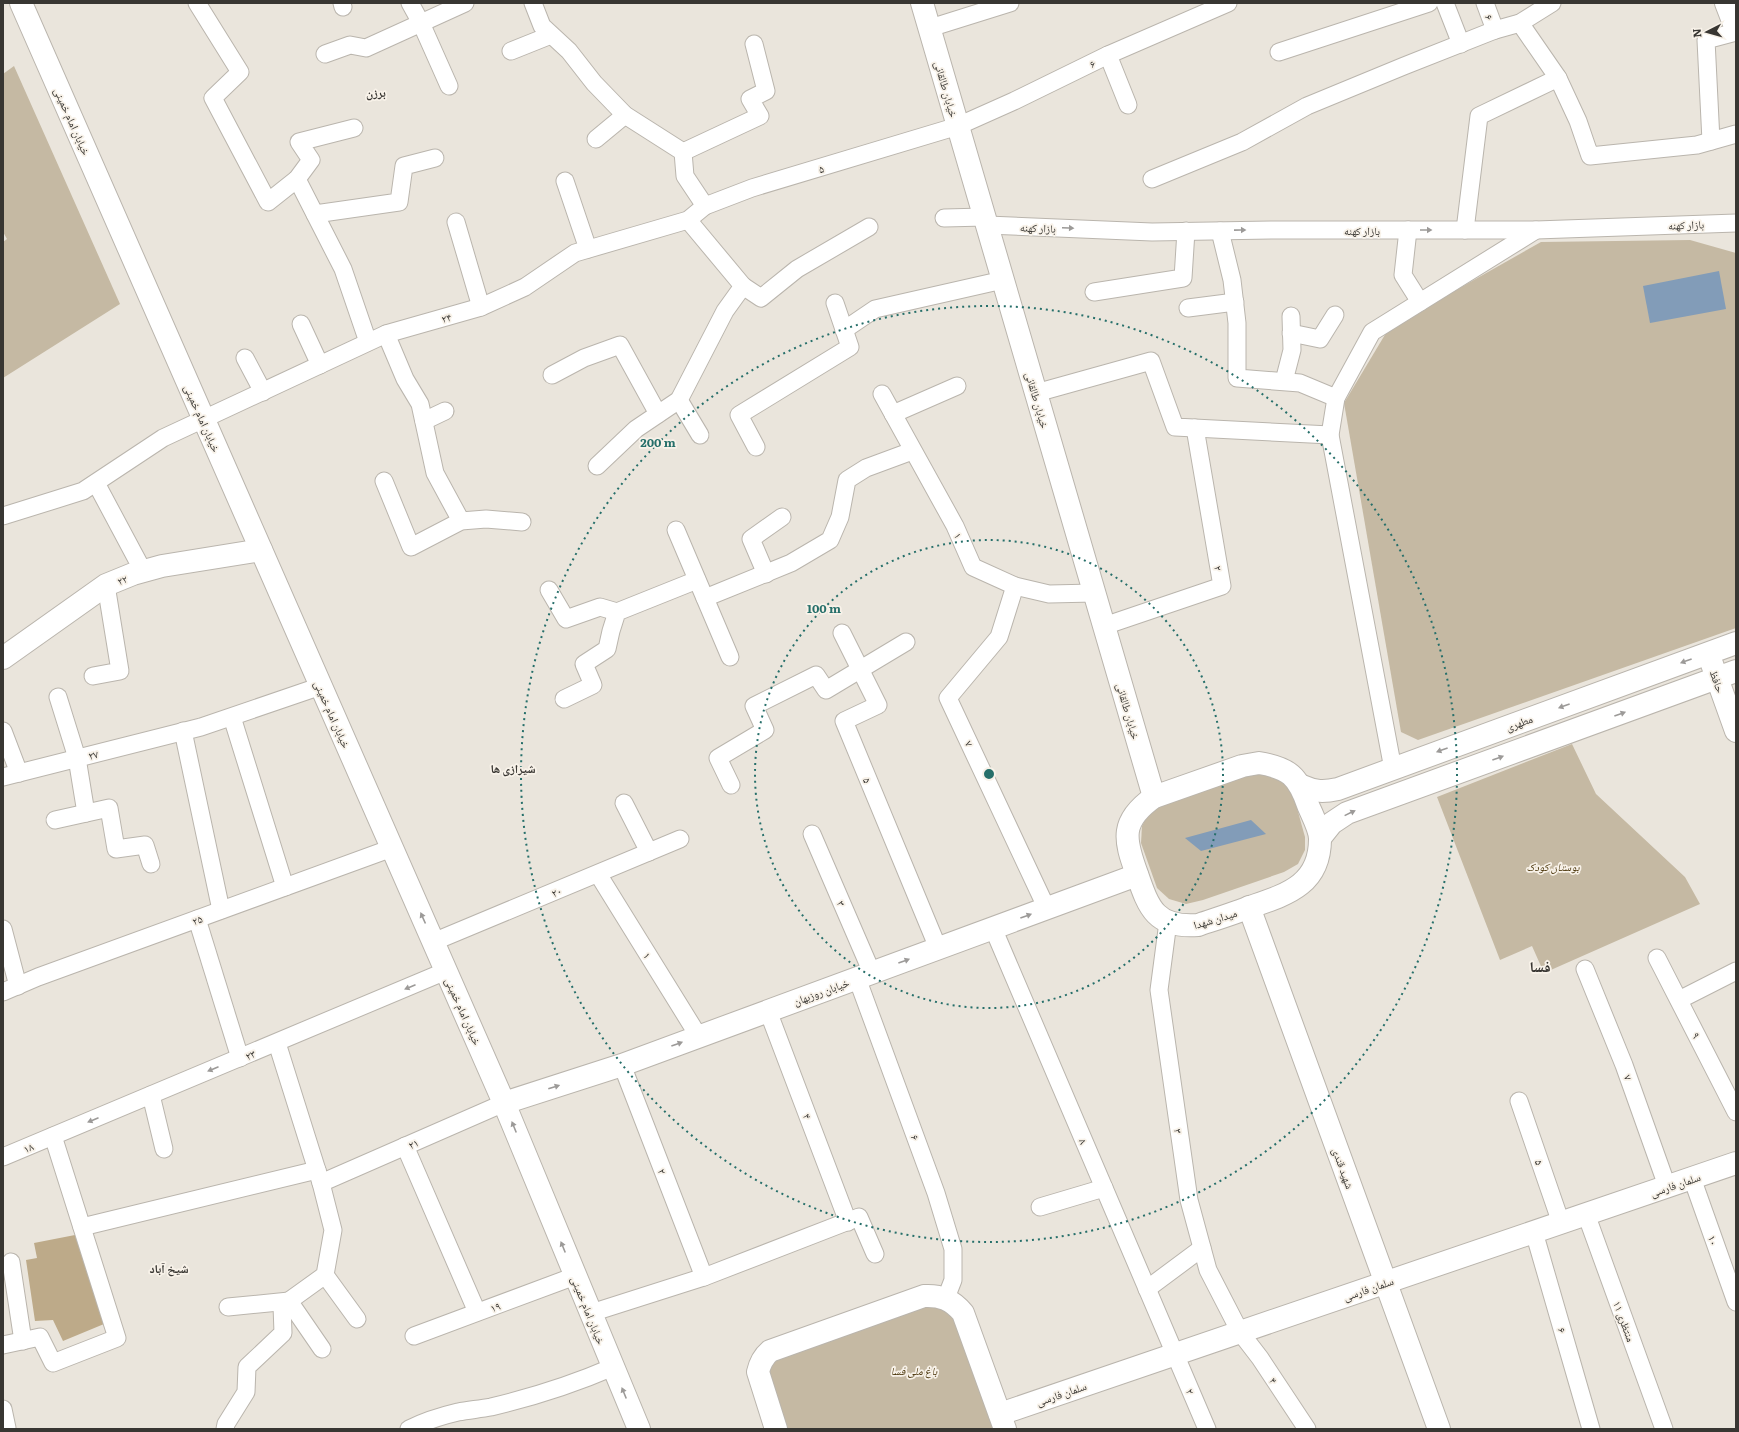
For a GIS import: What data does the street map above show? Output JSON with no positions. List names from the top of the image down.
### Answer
{
  "streets": {
    "street": [
      "۶",
      "خیابان طالقانی",
      "خیابان امام خمینی",
      "۵",
      "بازار کهنه",
      "۲۴",
      "۱",
      "۲",
      "۲۲",
      "حافظ",
      "مطهری",
      "۷",
      "۲۷",
      "۲۰",
      "۳",
      "میدان شهدا",
      "۲۵",
      "خیابان روزبهان",
      "۹",
      "۲۳",
      "۴",
      "۸",
      "۲۱",
      "۱۸",
      "شهید قندی",
      "سلمان فارسی",
      "۱۰",
      "۱۹",
      "منتظری ۱۱"
    ]
  },
  "crossings": [
    ["۶", "خیابان طالقانی"],
    ["۶", "۵"],
    ["۶", "۳"],
    ["۶", "خیابان روزبهان"],
    ["۶", "سلمان فارسی"],
    ["خیابان طالقانی", "۵"],
    ["خیابان طالقانی", "بازار کهنه"],
    ["خیابان طالقانی", "۱"],
    ["خیابان طالقانی", "۲"],
    ["خیابان طالقانی", "میدان شهدا"],
    ["خیابان امام خمینی", "۲۴"],
    ["خیابان امام خمینی", "۲۲"],
    ["خیابان امام خمینی", "۲۰"],
    ["خیابان امام خمینی", "۲۵"],
    ["خیابان امام خمینی", "خیابان روزبهان"],
    ["خیابان امام خمینی", "۲۳"],
    ["خیابان امام خمینی", "۲۱"],
    ["خیابان امام خمینی", "۱۹"],
    ["۵", "۲۴"],
    ["۵", "خیابان روزبهان"],
    ["۵", "سلمان فارسی"],
    ["۱", "۷"],
    ["۱", "۲۰"],
    ["۱", "خیابان روزبهان"],
    ["۲", "خیابان روزبهان"],
    ["۲", "۸"],
    ["۲", "سلمان فارسی"],
    ["حافظ", "مطهری"],
    ["مطهری", "میدان شهدا"],
    ["۷", "خیابان روزبهان"],
    ["۷", "سلمان فارسی"],
    ["۳", "میدان شهدا"],
    ["۳", "خیابان روزبهان"],
    ["۳", "۴"],
    ["۳", "سلمان فارسی"],
    ["میدان شهدا", "خیابان روزبهان"],
    ["میدان شهدا", "شهید قندی"],
    ["خیابان روزبهان", "۴"],
    ["خیابان روزبهان", "۸"],
    ["خیابان روزبهان", "۲۱"],
    ["۲۳", "۱۸"],
    ["۴", "سلمان فارسی"],
    ["۸", "سلمان فارسی"],
    ["شهید قندی", "سلمان فارسی"],
    ["سلمان فارسی", "۱۰"],
    ["سلمان فارسی", "منتظری ۱۱"]
  ],
  "one_way": ["خیابان روزبهان", "۲۳"],
  "districts": [
    "برزن",
    "شیرازی ها",
    "فسا",
    "شیخ آباد"
  ],
  "parks": ["بوستان کودک", "باغ ملی فسا"],
  "north": "left",
  "rings": ["200 m", "100 m"]
}
